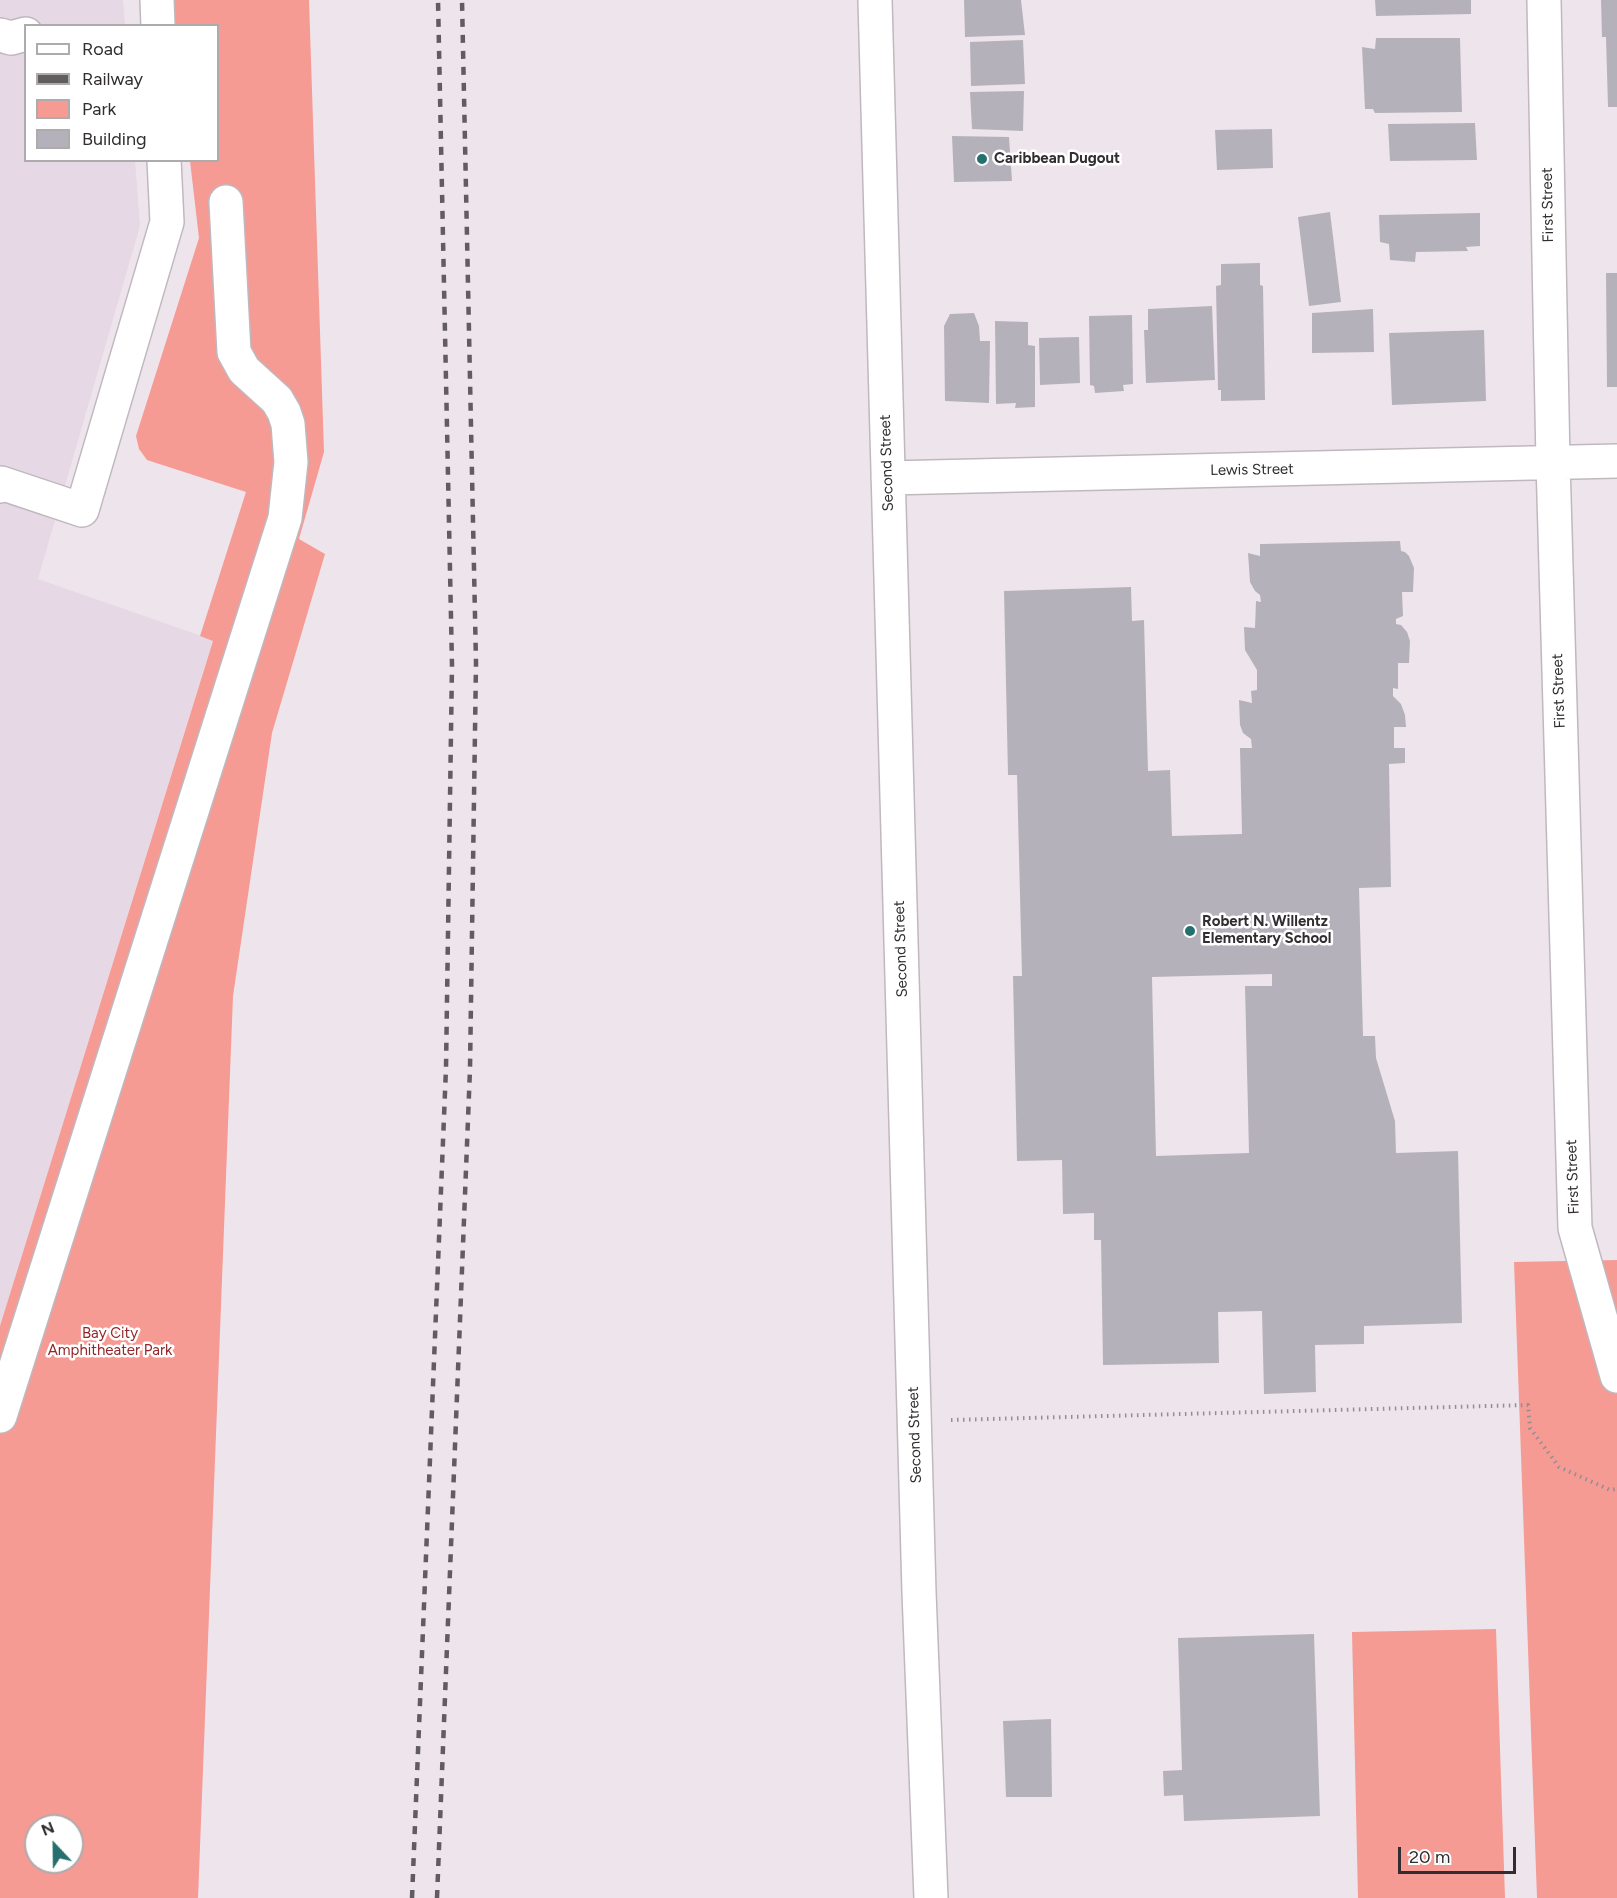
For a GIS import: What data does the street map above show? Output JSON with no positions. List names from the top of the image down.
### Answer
{
  "streets": {
    "street": ["First Street", "Second Street", "Lewis Street"]
  },
  "crossings": [
    ["First Street", "Lewis Street"],
    ["Second Street", "Lewis Street"]
  ],
  "parks": ["Bay City Amphitheater Park"],
  "places": ["Caribbean Dugout", "Robert N. Willentz Elementary School"],
  "legend": [
    "Road",
    "Railway",
    "Park",
    "Building"
  ],
  "scale_bar": "20 m",
  "north": "top"
}
